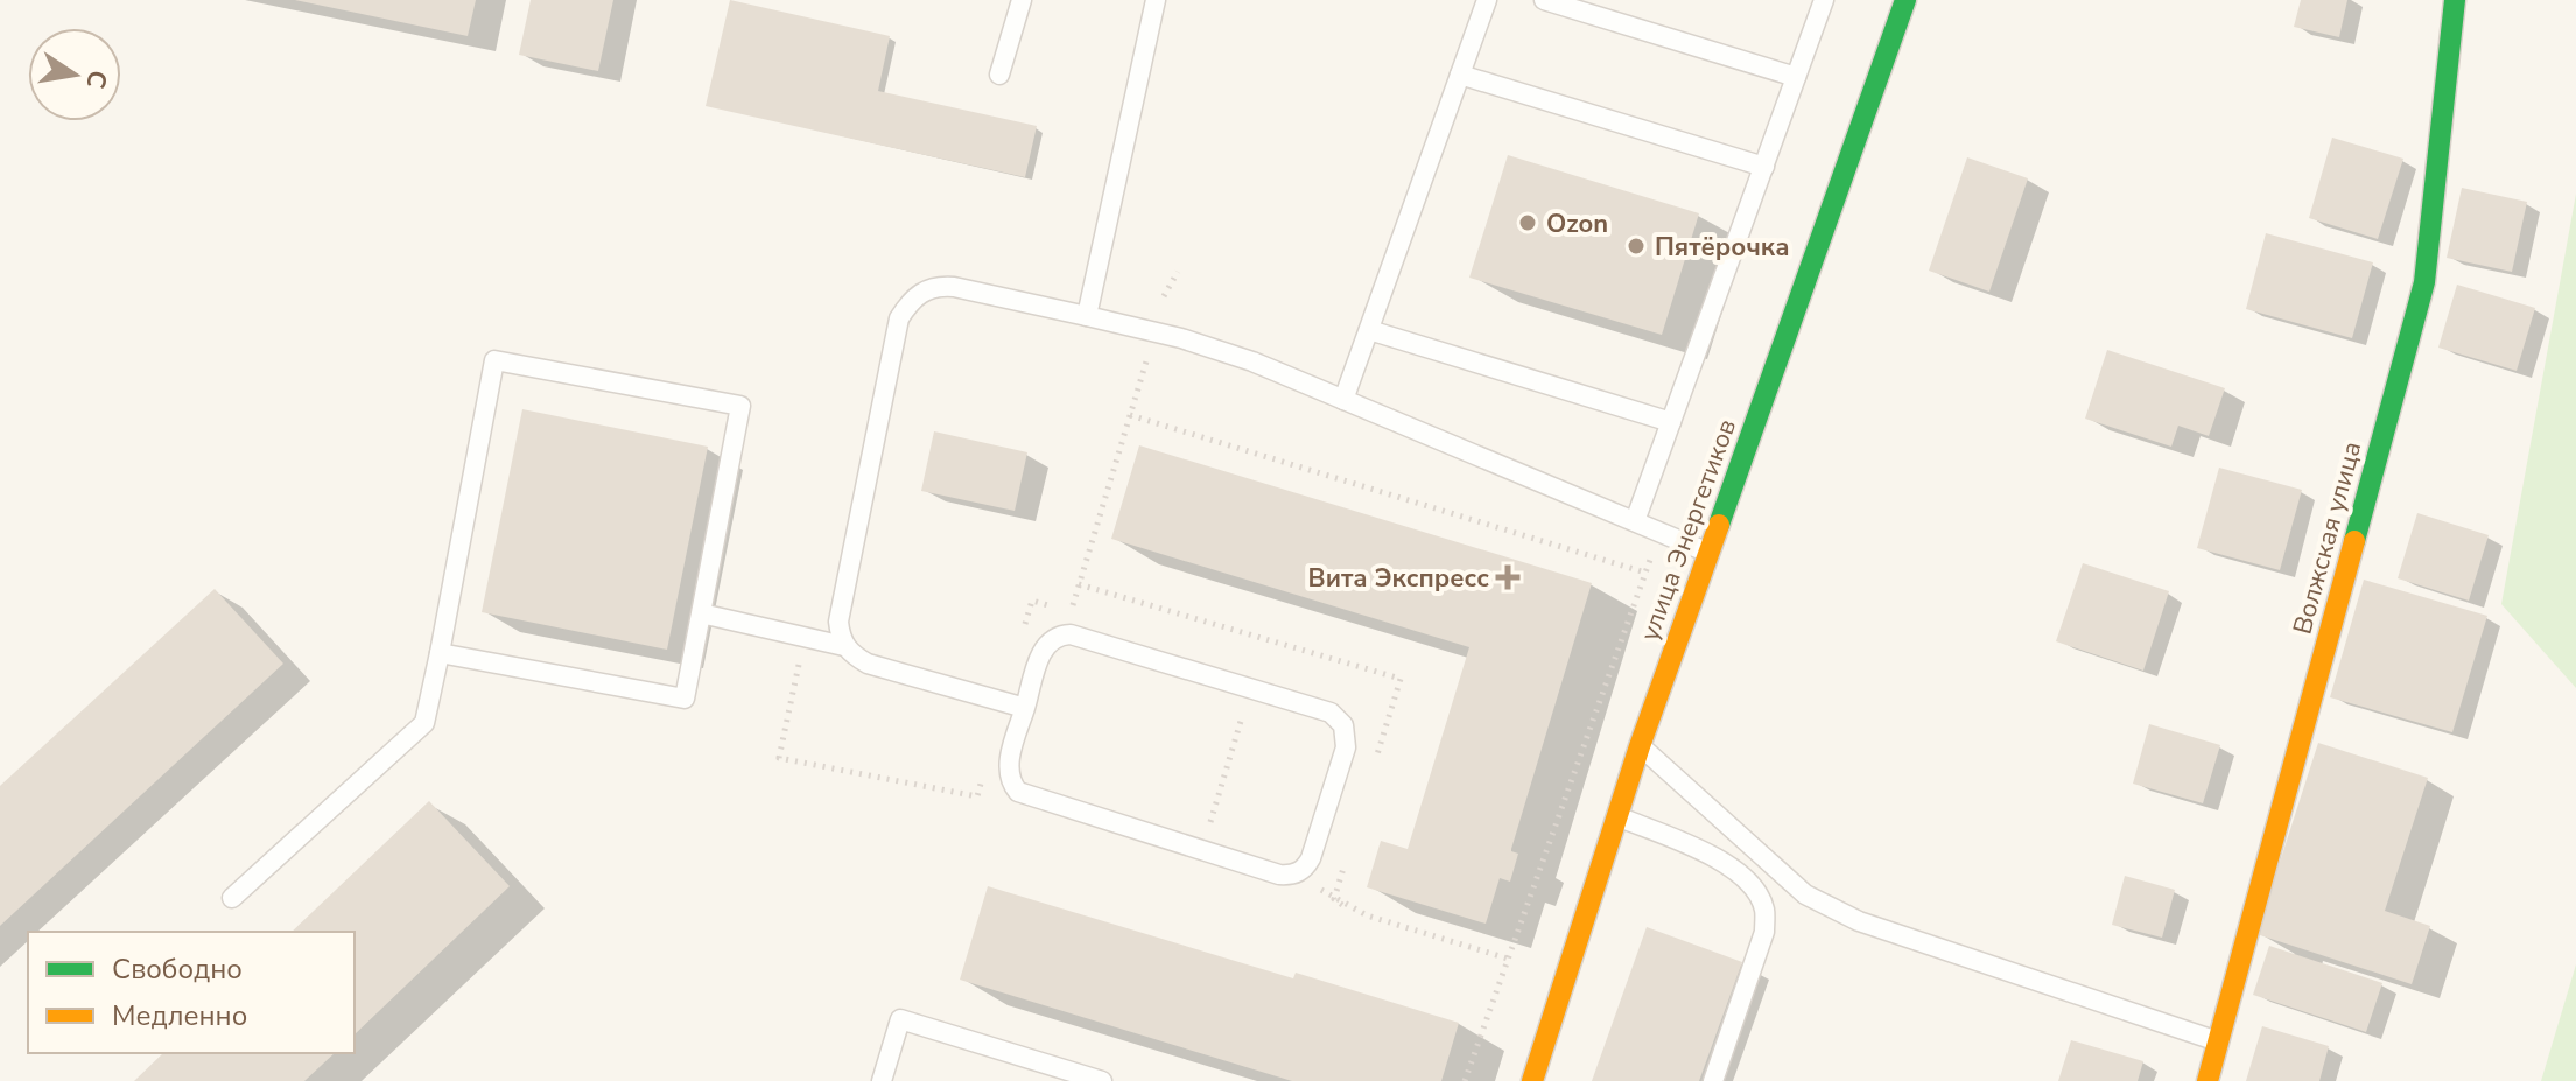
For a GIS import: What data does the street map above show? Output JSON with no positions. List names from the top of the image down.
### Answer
{
  "streets": {
    "street": ["улица Энергетиков", "Волжская улица"]
  },
  "places": {
    "other": ["Ozon", "Пятёрочка"],
    "health": ["Вита Экспресс"]
  },
  "legend": ["Свободно", "Медленно"],
  "north": "right"
}
